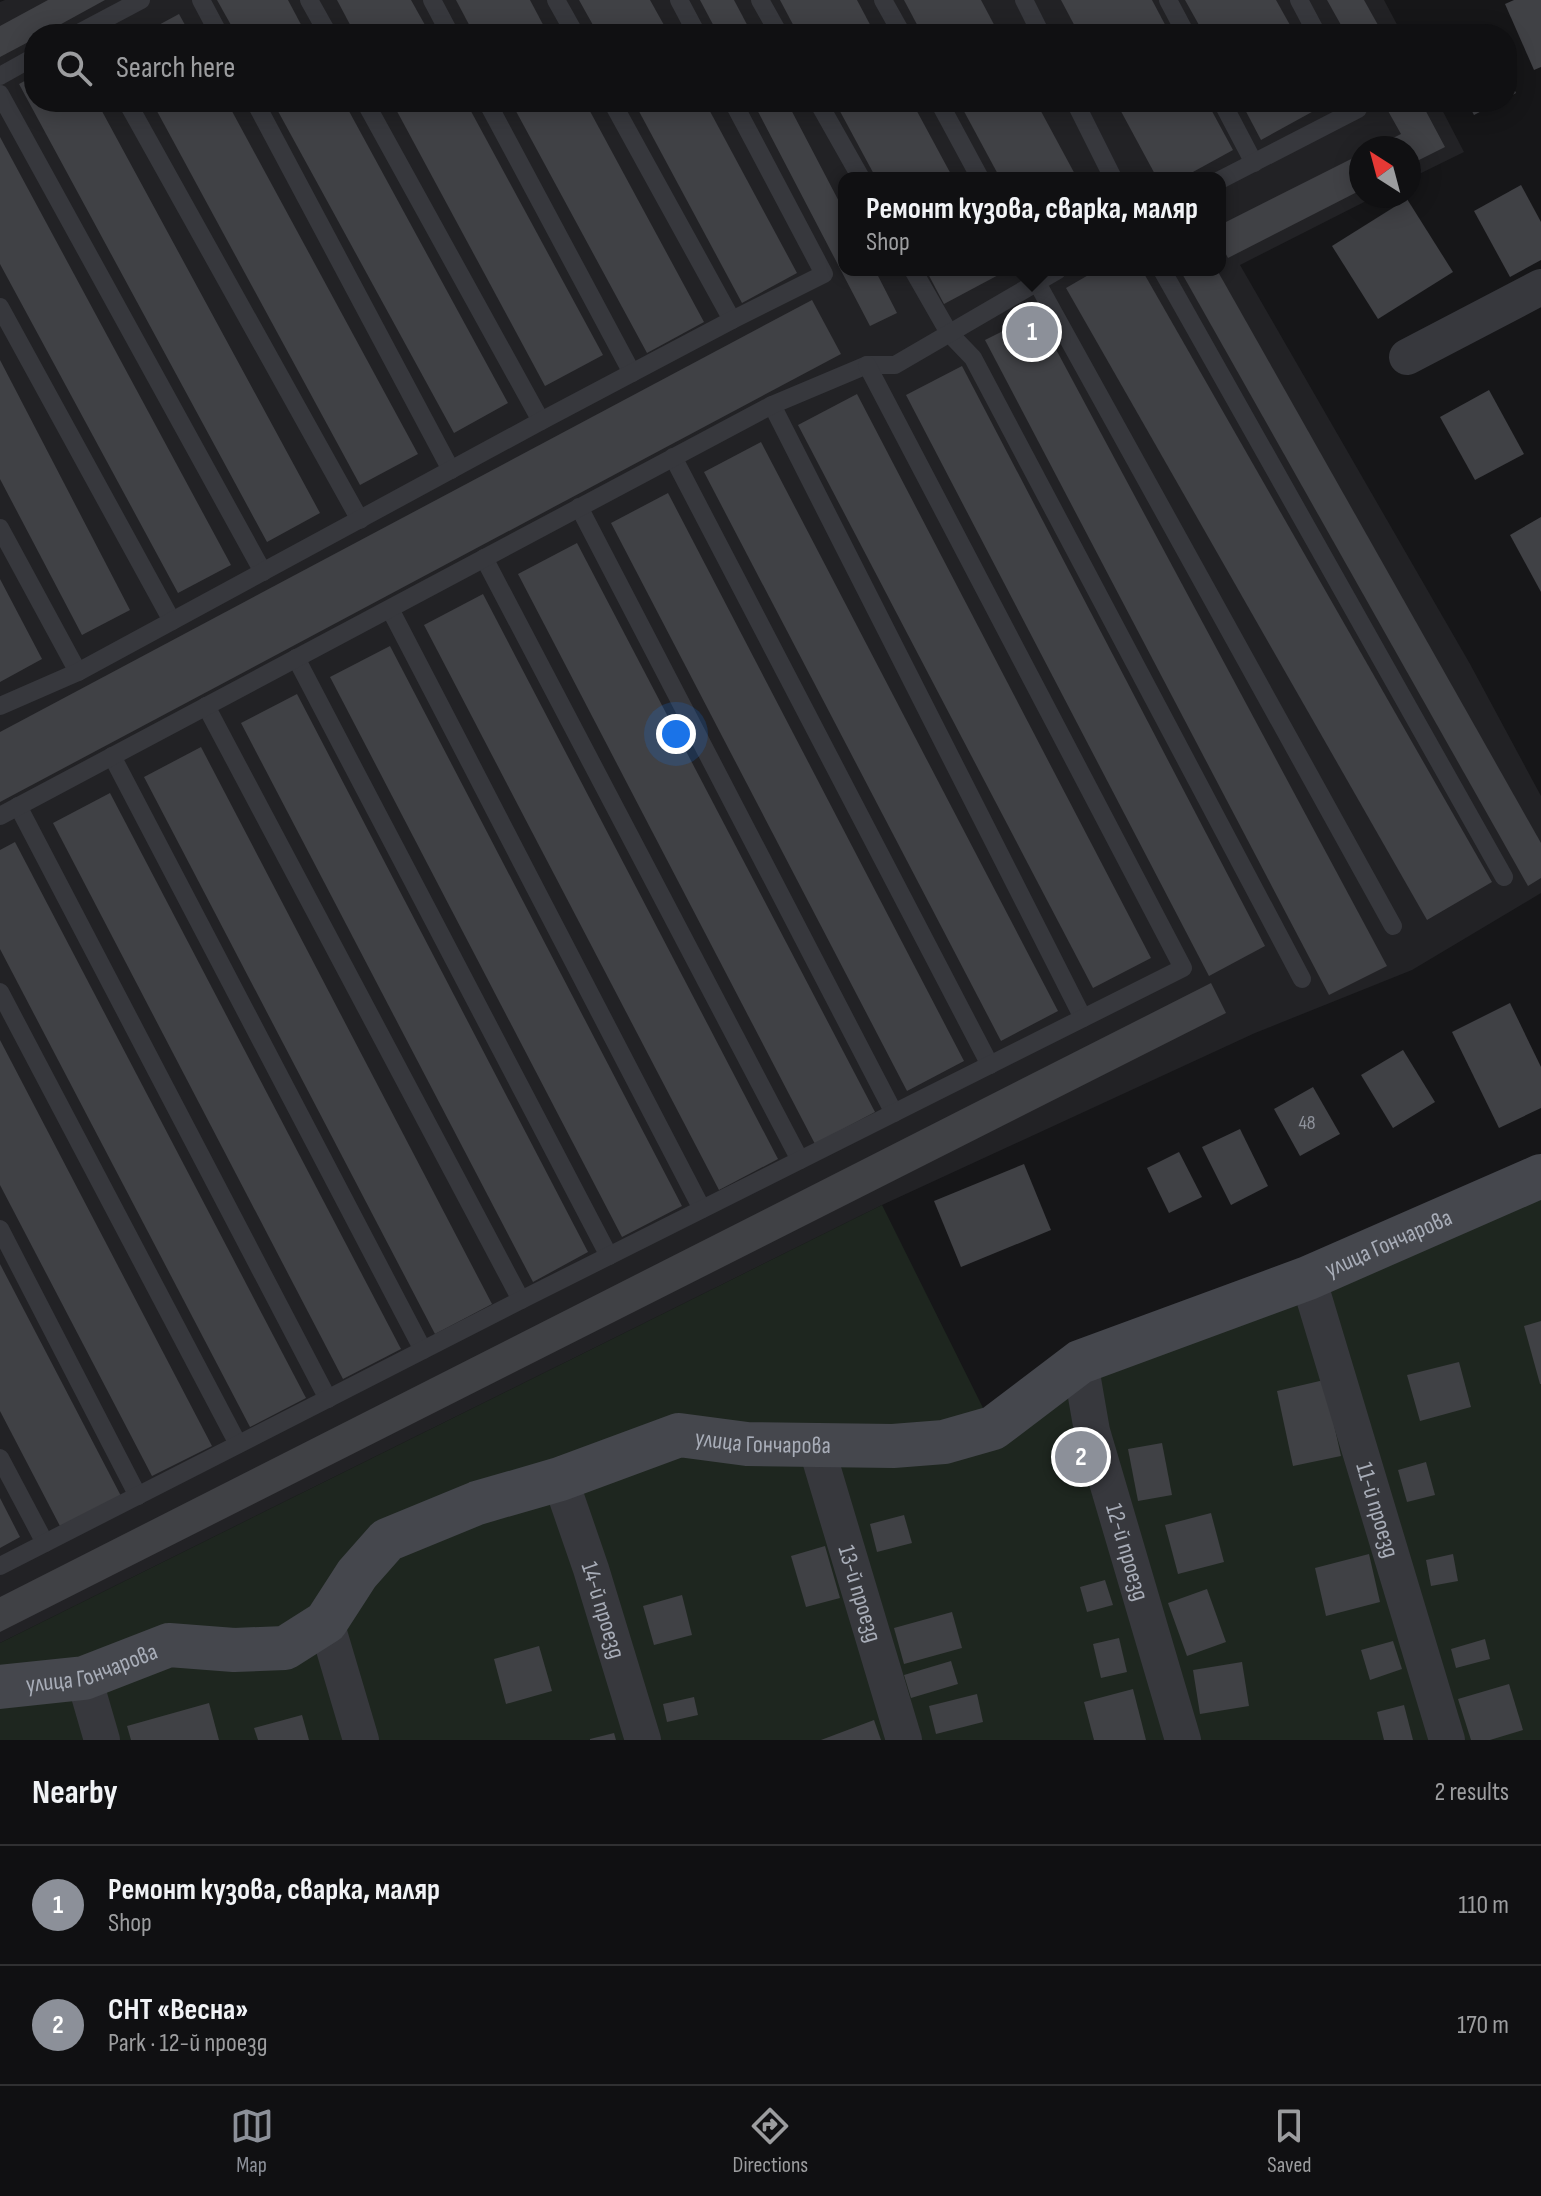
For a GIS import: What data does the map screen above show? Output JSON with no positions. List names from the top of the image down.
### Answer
{
  "streets": {
    "street": [
      "улица Гончарова",
      "11-й проезд",
      "12-й проезд",
      "13-й проезд",
      "14-й проезд"
    ]
  },
  "crossings": [
    ["улица Гончарова", "11-й проезд"],
    ["улица Гончарова", "12-й проезд"],
    ["улица Гончарова", "13-й проезд"],
    ["улица Гончарова", "14-й проезд"]
  ],
  "house_numbers": ["48"],
  "north": "top left",
  "page": {
    "search": "Search here",
    "popup": ["Ремонт кузова, сварка, маляр", "Shop"],
    "pins": ["1", "2"],
    "heading": ["Nearby", "2 results"],
    "list": [
      {
        "mark": "1",
        "name": "Ремонт кузова, сварка, маляр",
        "note": "Shop",
        "value": "110 m"
      },
      {
        "mark": "2",
        "name": "СНТ «Весна»",
        "note": "Park · 12-й проезд",
        "value": "170 m"
      }
    ],
    "nav": ["Map", "Directions", "Saved"]
  }
}
